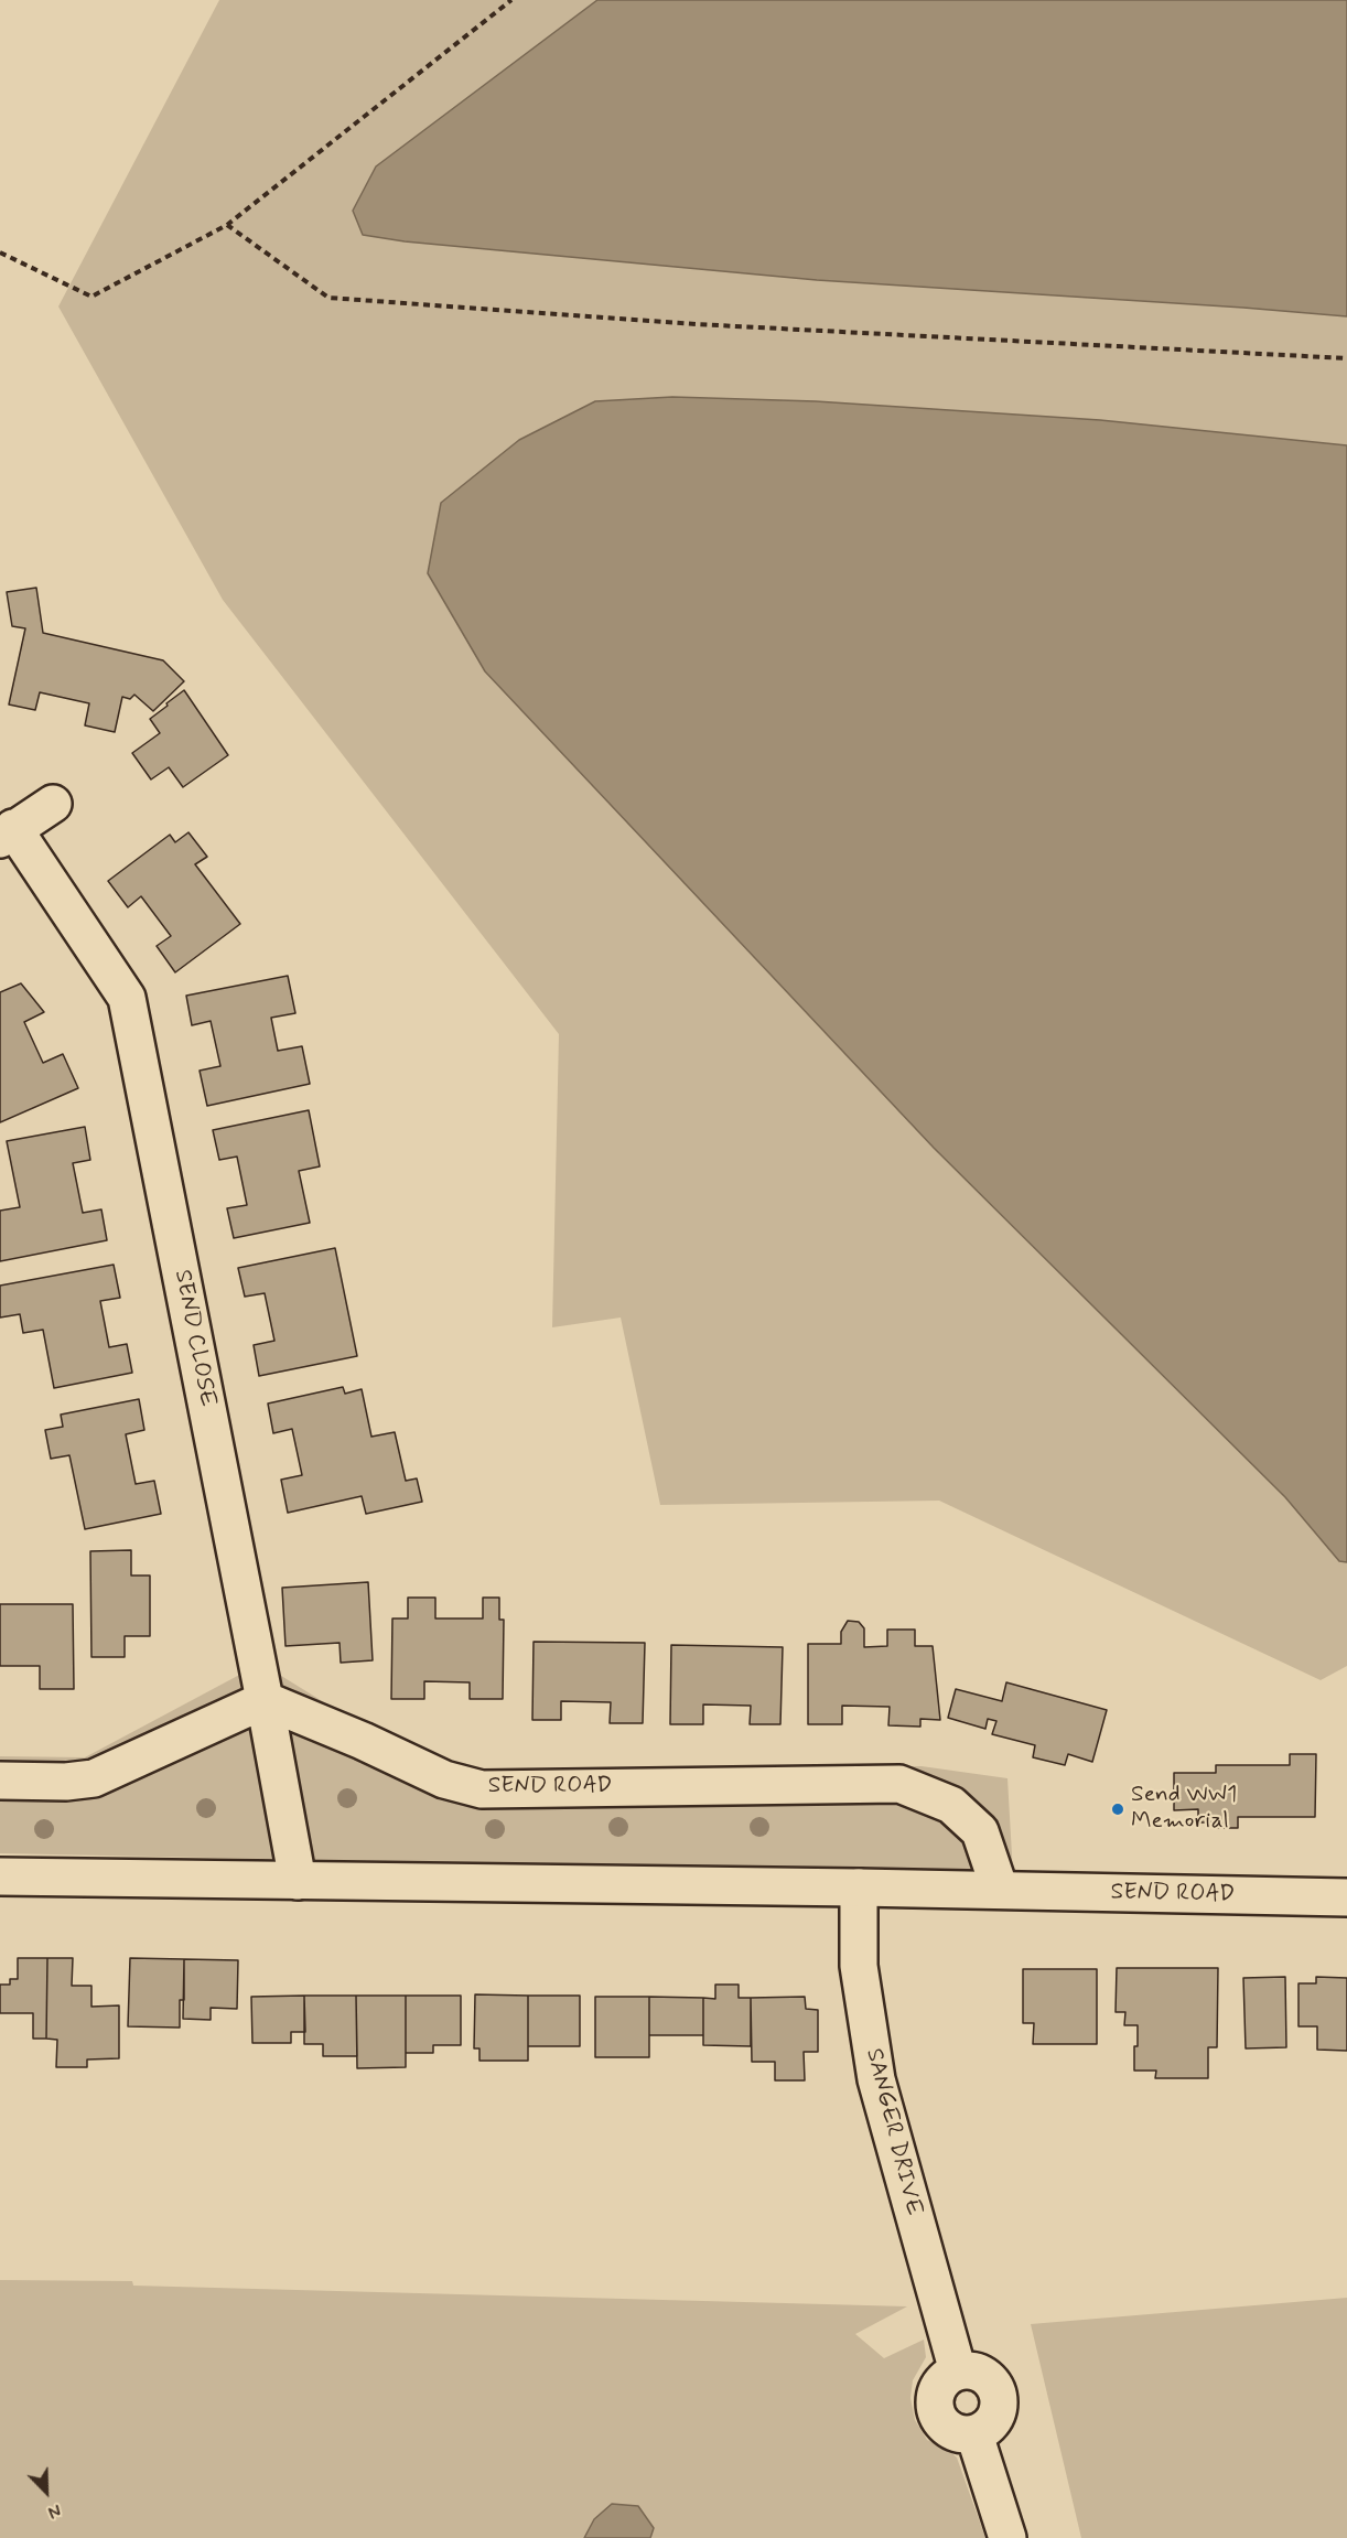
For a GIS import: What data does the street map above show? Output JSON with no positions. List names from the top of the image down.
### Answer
{
  "streets": {
    "street": ["SEND CLOSE", "SEND ROAD", "SANGER DRIVE"]
  },
  "crossings": [
    ["SEND CLOSE", "SEND ROAD"],
    ["SEND ROAD", "SANGER DRIVE"]
  ],
  "places": ["Send WW1 Memorial"],
  "north": "bottom right"
}
